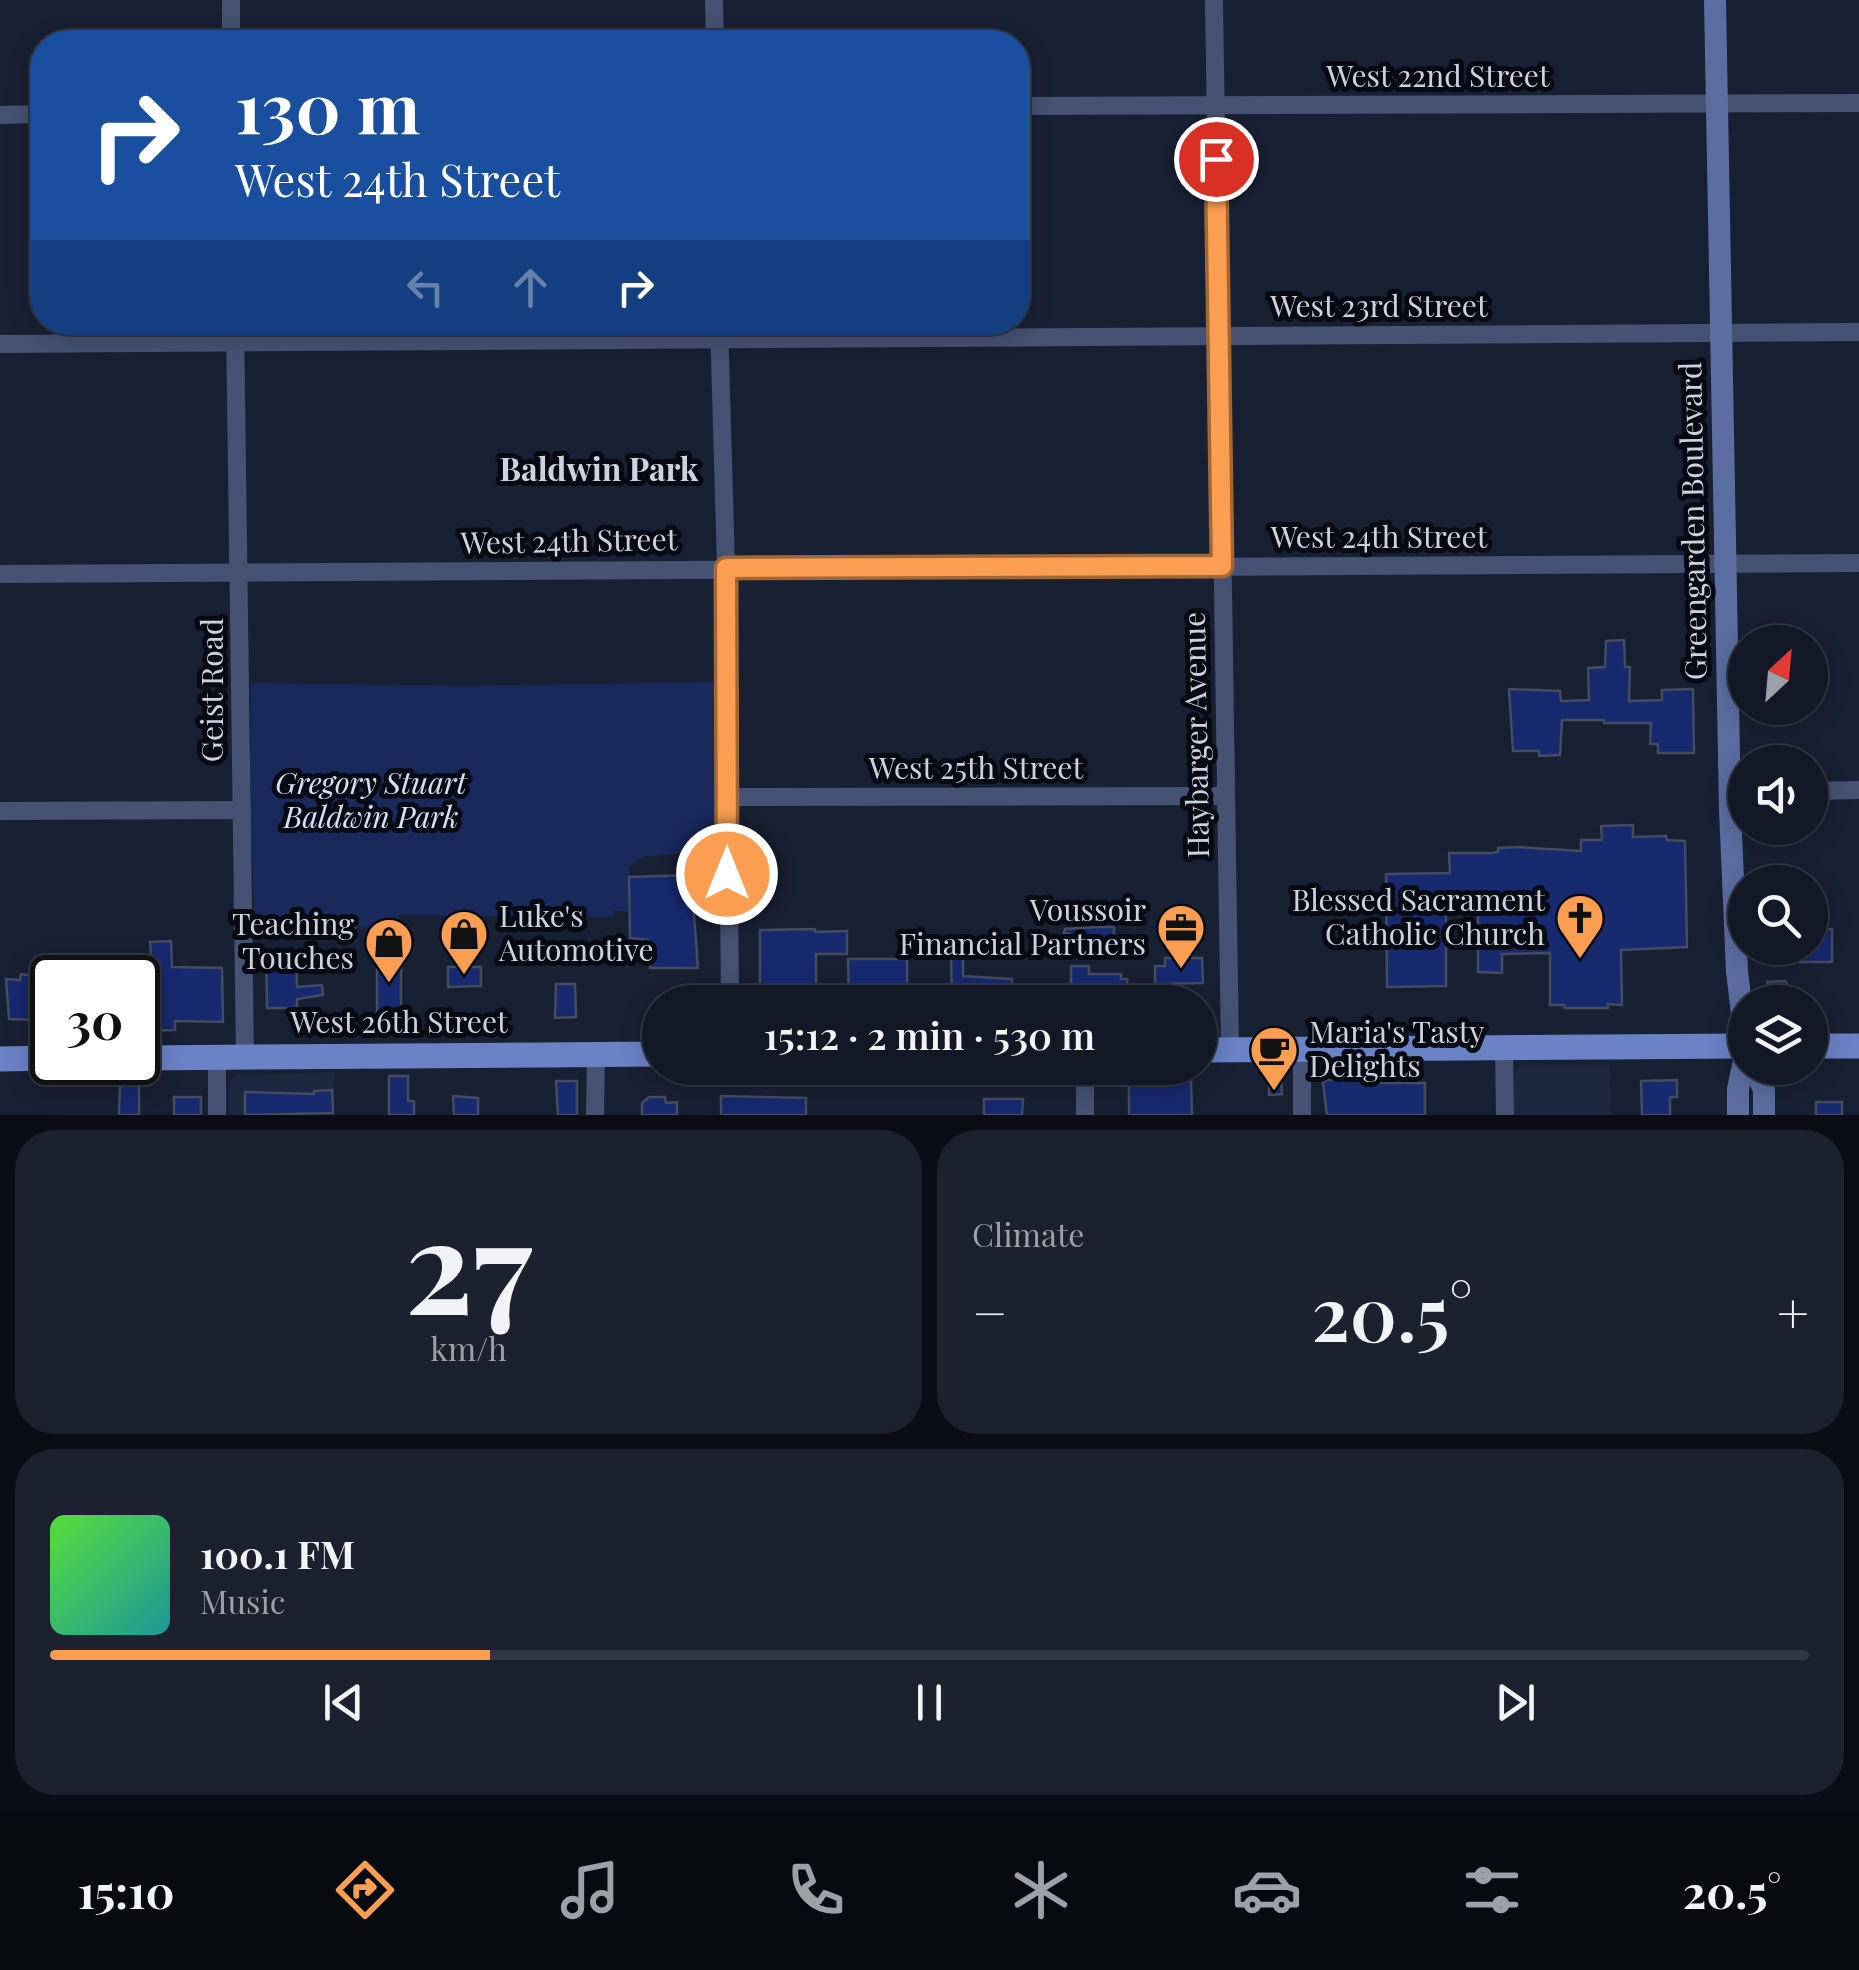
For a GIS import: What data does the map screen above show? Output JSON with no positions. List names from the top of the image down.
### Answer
{
  "streets": {
    "main road": ["West 26th Street"],
    "street": [
      "West 22nd Street",
      "West 23rd Street",
      "Greengarden Boulevard",
      "West 24th Street",
      "Geist Road",
      "Haybarger Avenue",
      "West 25th Street"
    ]
  },
  "crossings": [
    ["West 22nd Street", "Greengarden Boulevard"],
    ["West 22nd Street", "Haybarger Avenue"],
    ["West 23rd Street", "Greengarden Boulevard"],
    ["West 23rd Street", "Haybarger Avenue"],
    ["Greengarden Boulevard", "West 24th Street"],
    ["West 24th Street", "Geist Road"],
    ["West 24th Street", "Haybarger Avenue"],
    ["Geist Road", "West 26th Street"],
    ["Haybarger Avenue", "West 25th Street"]
  ],
  "districts": ["Baldwin Park"],
  "parks": ["Gregory Stuart Baldwin Park"],
  "places": {
    "church": ["Blessed Sacrament Catholic Church"],
    "office": ["Voussoir Financial Partners"],
    "shop": ["Luke's Automotive", "Teaching Touches"],
    "cafe": ["Maria's Tasty Delights"]
  },
  "north": "top right",
  "page": {
    "turn": ["130 m", "West 24th Street"],
    "limit": "30",
    "trip": "15:12 · 2 min · 530 m",
    "tile": [
      ["27", "km/h"],
      "Climate"
    ],
    "heat": ["−", "20.5°", "+"],
    "song": ["100.1 FM", "Music"],
    "tabs": ["15:10", "20.5°"]
  }
}
